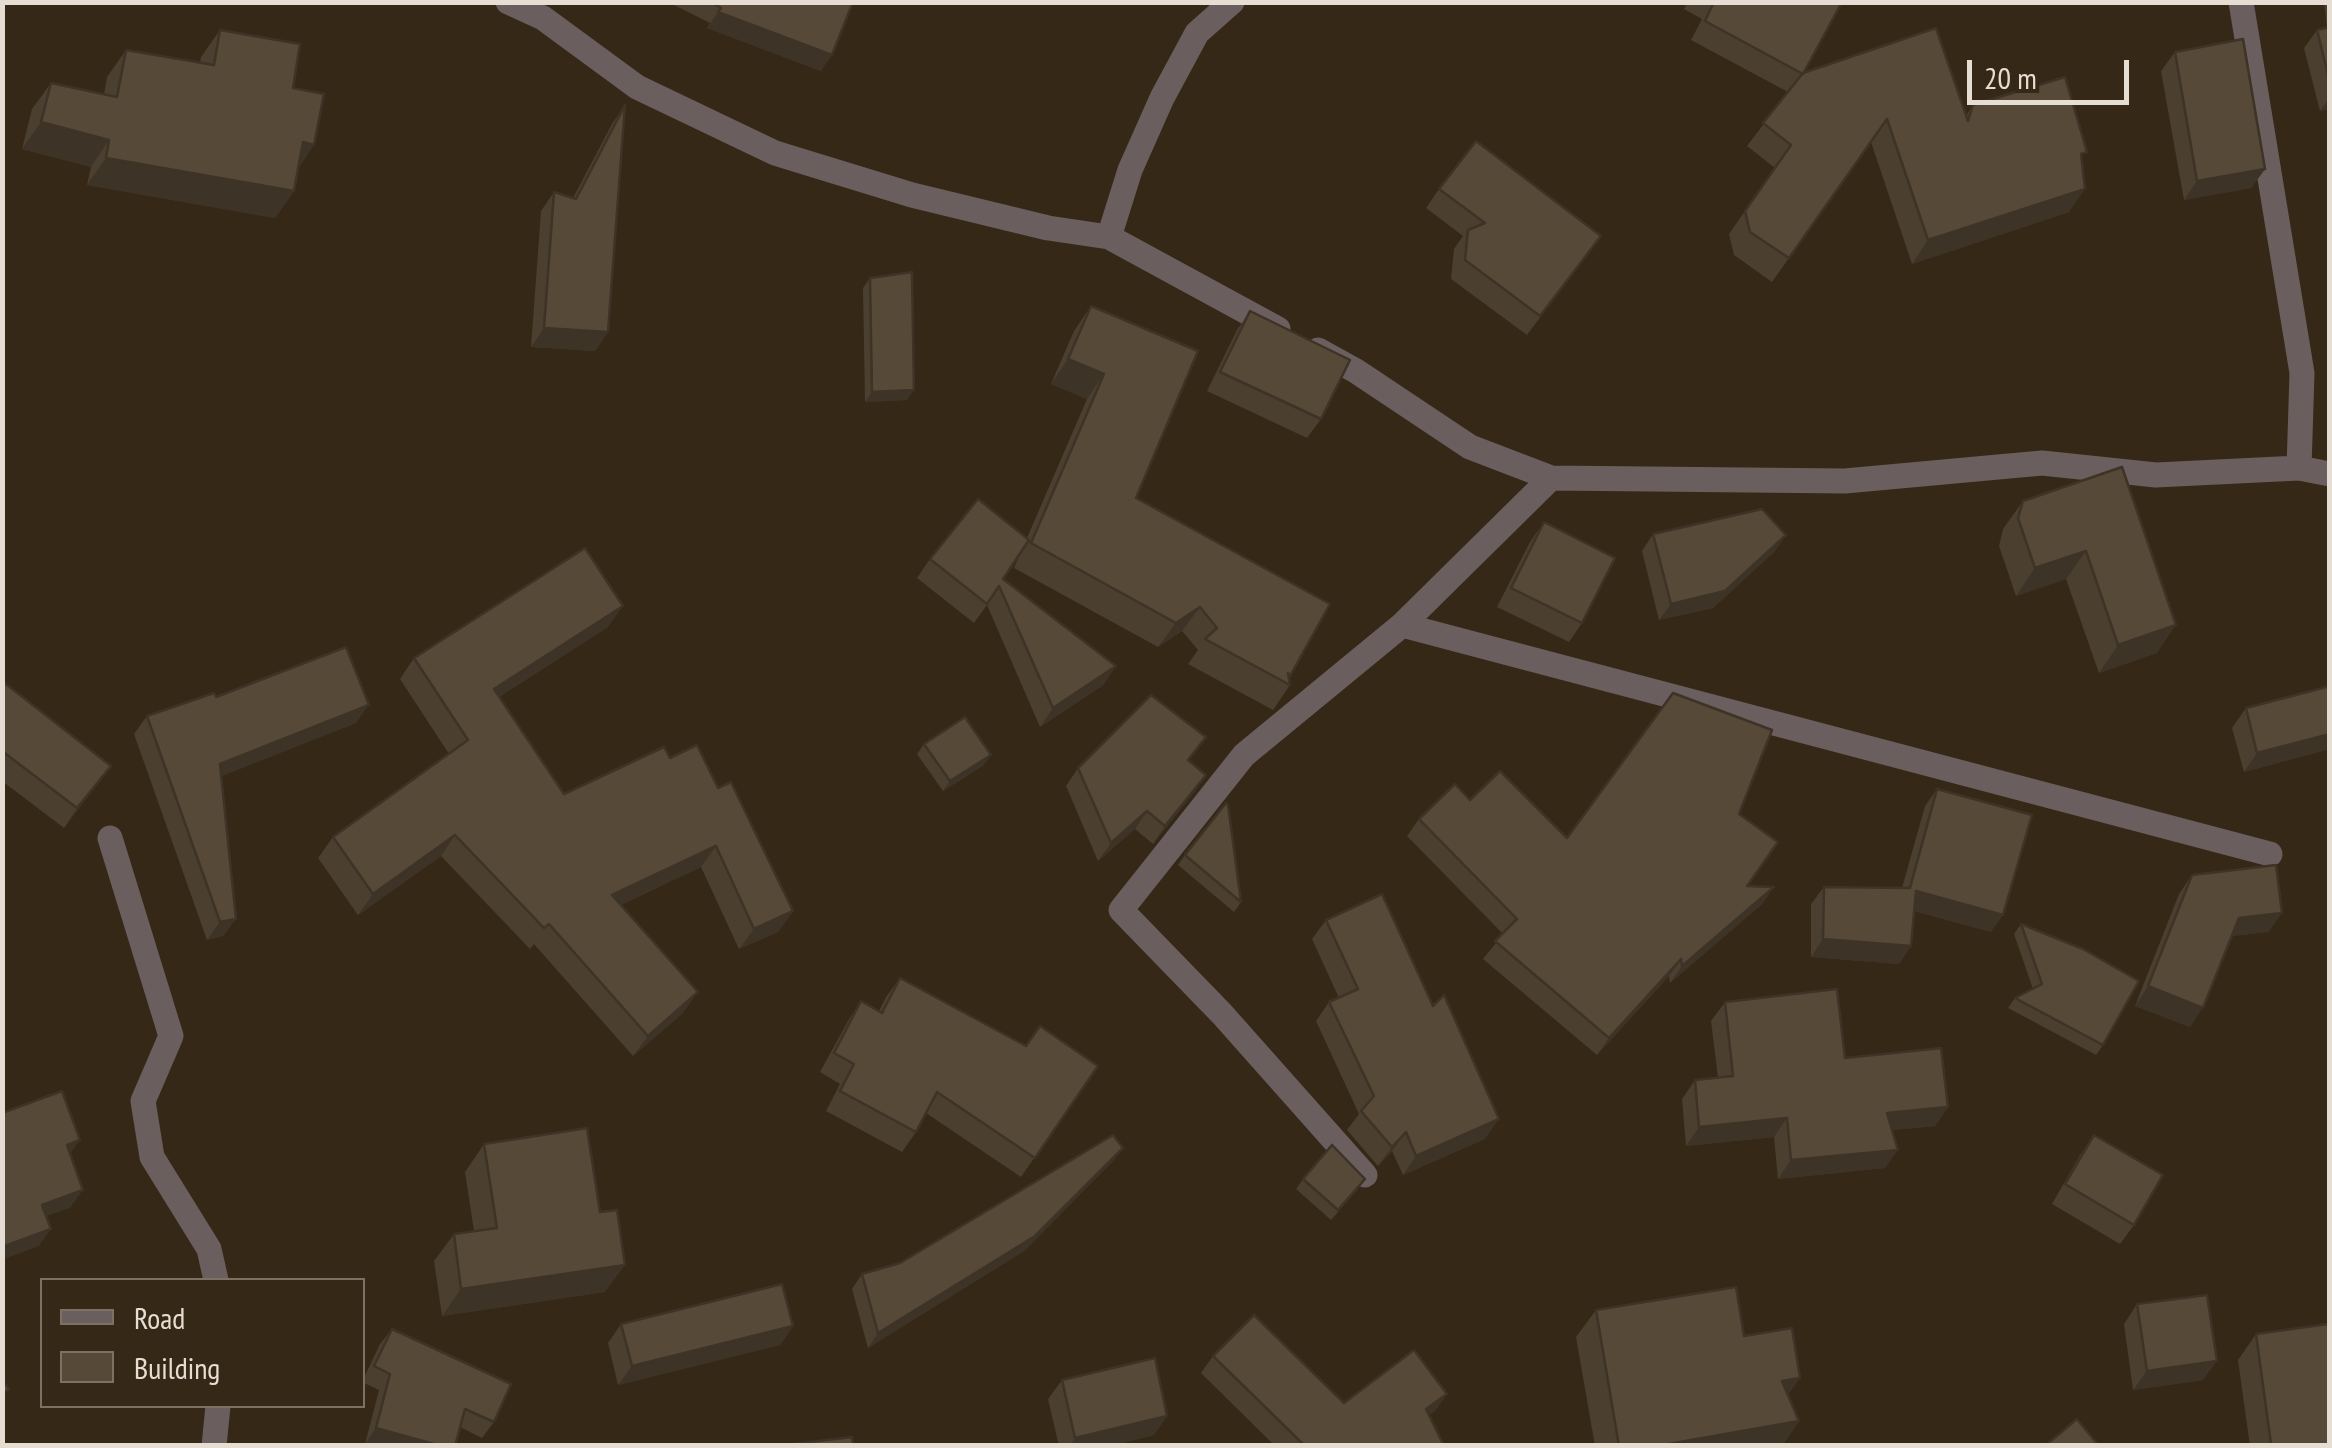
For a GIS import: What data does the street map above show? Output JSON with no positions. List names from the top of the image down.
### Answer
{
  "legend": ["Road", "Building"],
  "scale_bar": "20 m"
}
